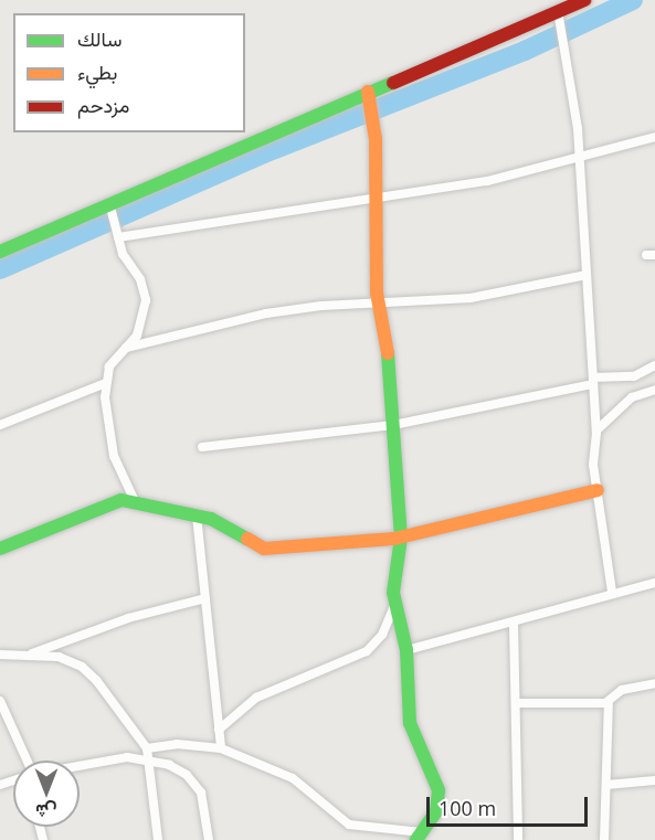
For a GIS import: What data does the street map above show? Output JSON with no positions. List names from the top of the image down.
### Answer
{
  "legend": ["سالك", "بطيء", "مزدحم"],
  "scale_bar": "100 m",
  "north": "bottom"
}
